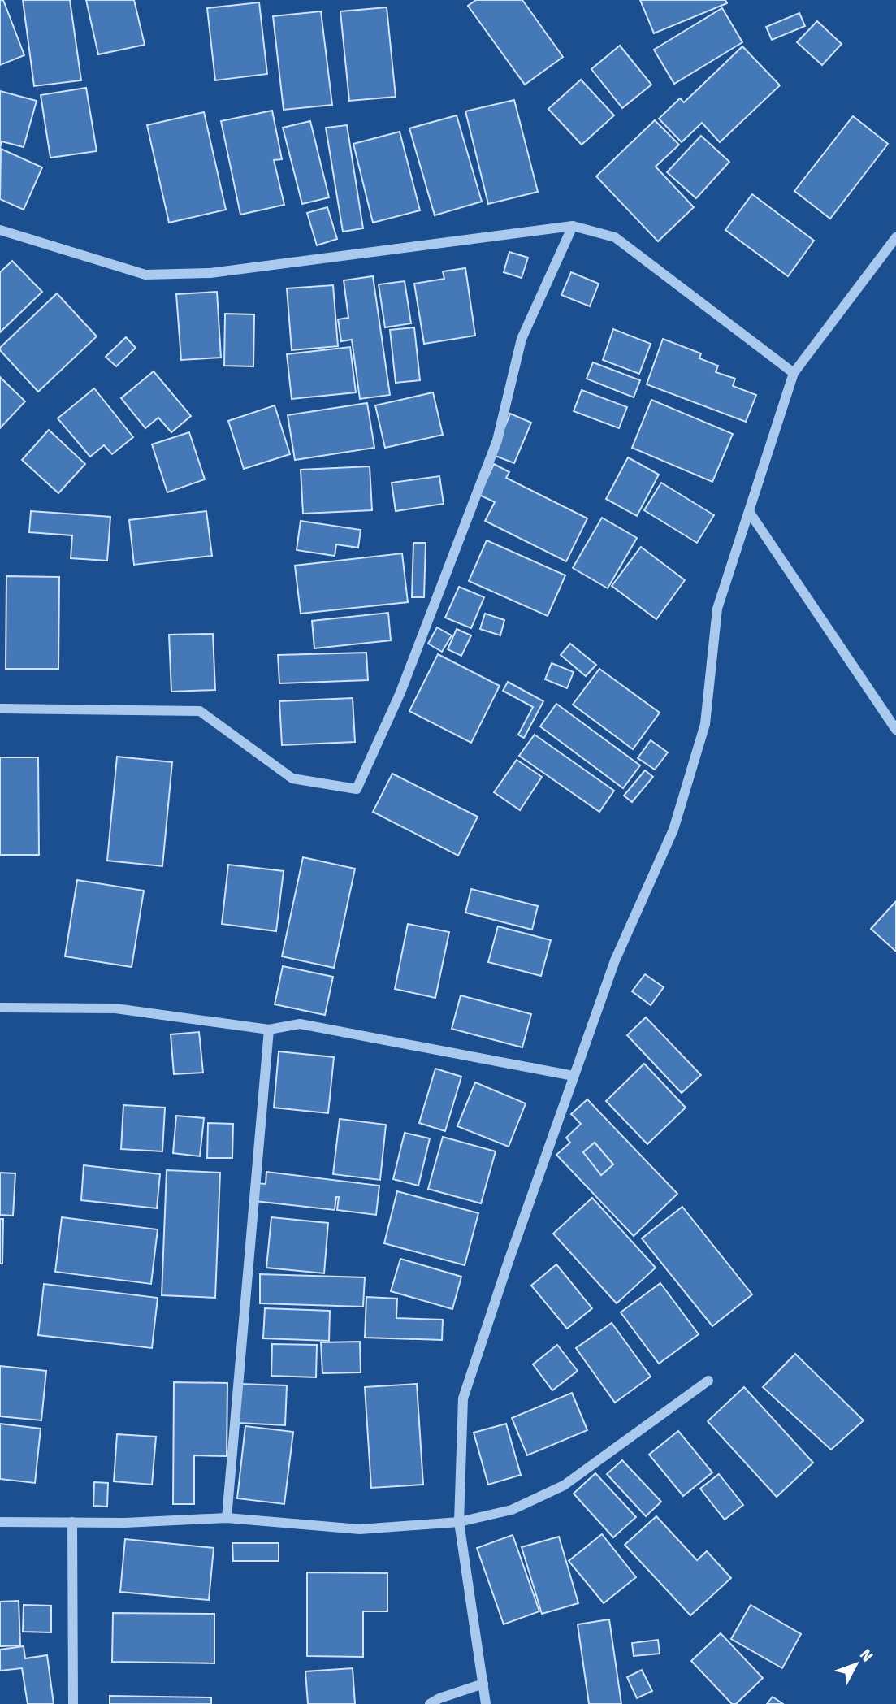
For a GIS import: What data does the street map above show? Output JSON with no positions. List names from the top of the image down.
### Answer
{
  "north": "top right"
}
